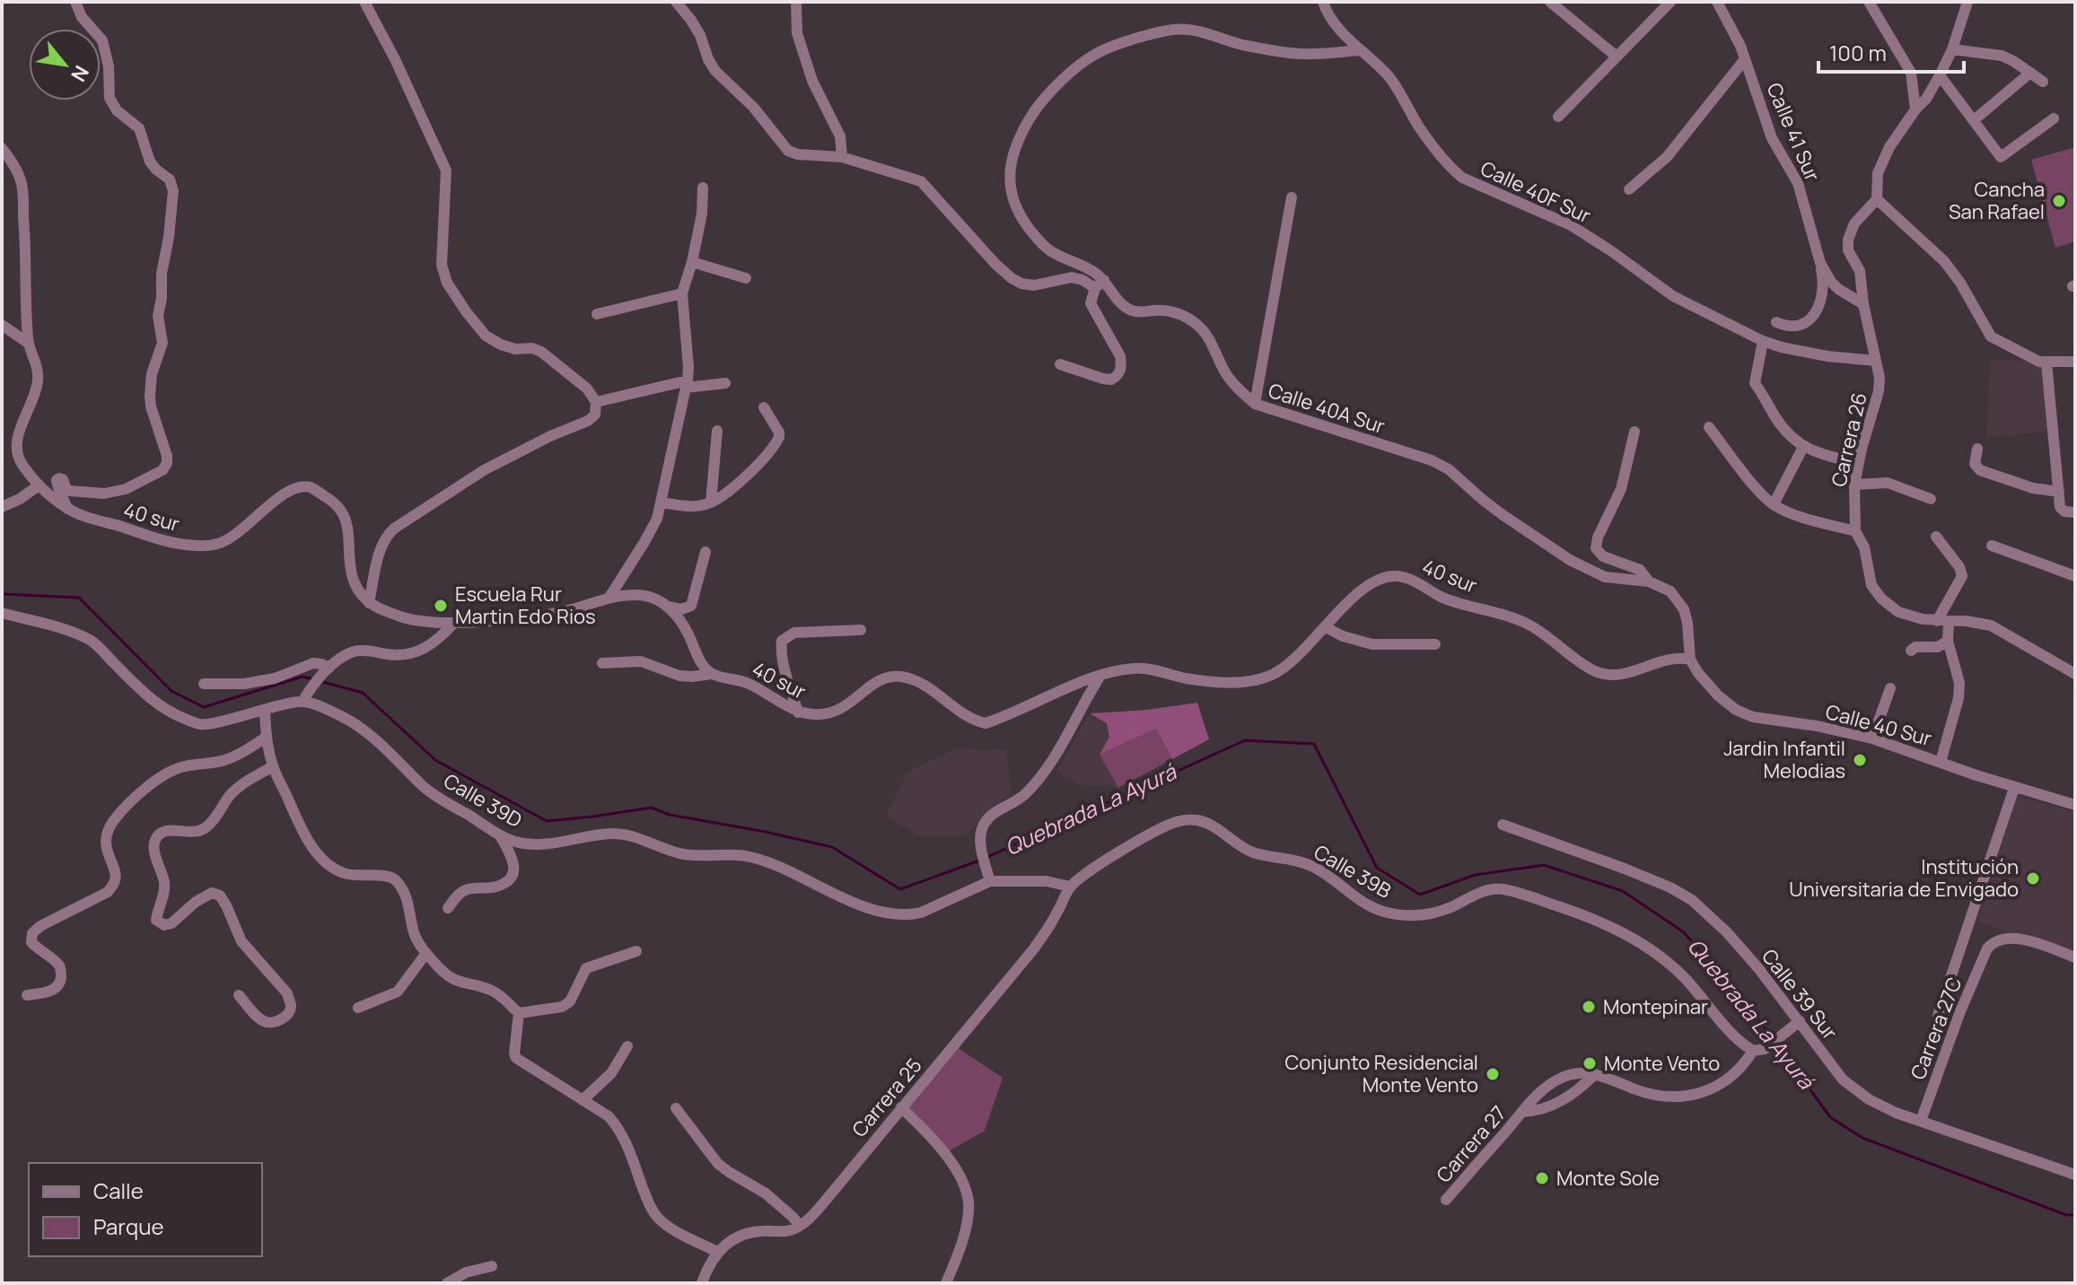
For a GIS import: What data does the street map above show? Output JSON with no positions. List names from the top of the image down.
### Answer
{
  "streets": {
    "street": [
      "Calle 41 Sur",
      "Calle 40F Sur",
      "Calle 40A Sur",
      "Carrera 26",
      "40 sur",
      "Calle 40 Sur",
      "Calle 39D",
      "Calle 39B",
      "Calle 39 Sur",
      "Carrera 27C",
      "Carrera 25",
      "Carrera 27"
    ]
  },
  "crossings": [
    ["Calle 41 Sur", "Carrera 26"],
    ["Calle 40F Sur", "Calle 40A Sur"],
    ["Calle 40F Sur", "Carrera 26"],
    ["Calle 40A Sur", "40 sur"],
    ["Calle 40A Sur", "Calle 40 Sur"],
    ["40 sur", "Calle 40 Sur"],
    ["Calle 39B", "Carrera 25"],
    ["Calle 39B", "Carrera 27"],
    ["Calle 39 Sur", "Carrera 27C"],
    ["Calle 39 Sur", "Carrera 27"]
  ],
  "water": ["Quebrada La Ayurá"],
  "places": [
    "Cancha San Rafael",
    "Escuela Rur Martin Edo Rios",
    "Jardin Infantil Melodias",
    "Institución Universitaria de Envigado",
    "Montepinar",
    "Monte Vento",
    "Conjunto Residencial Monte Vento",
    "Monte Sole"
  ],
  "legend": ["Calle", "Parque"],
  "scale_bar": "100 m",
  "north": "bottom right"
}
